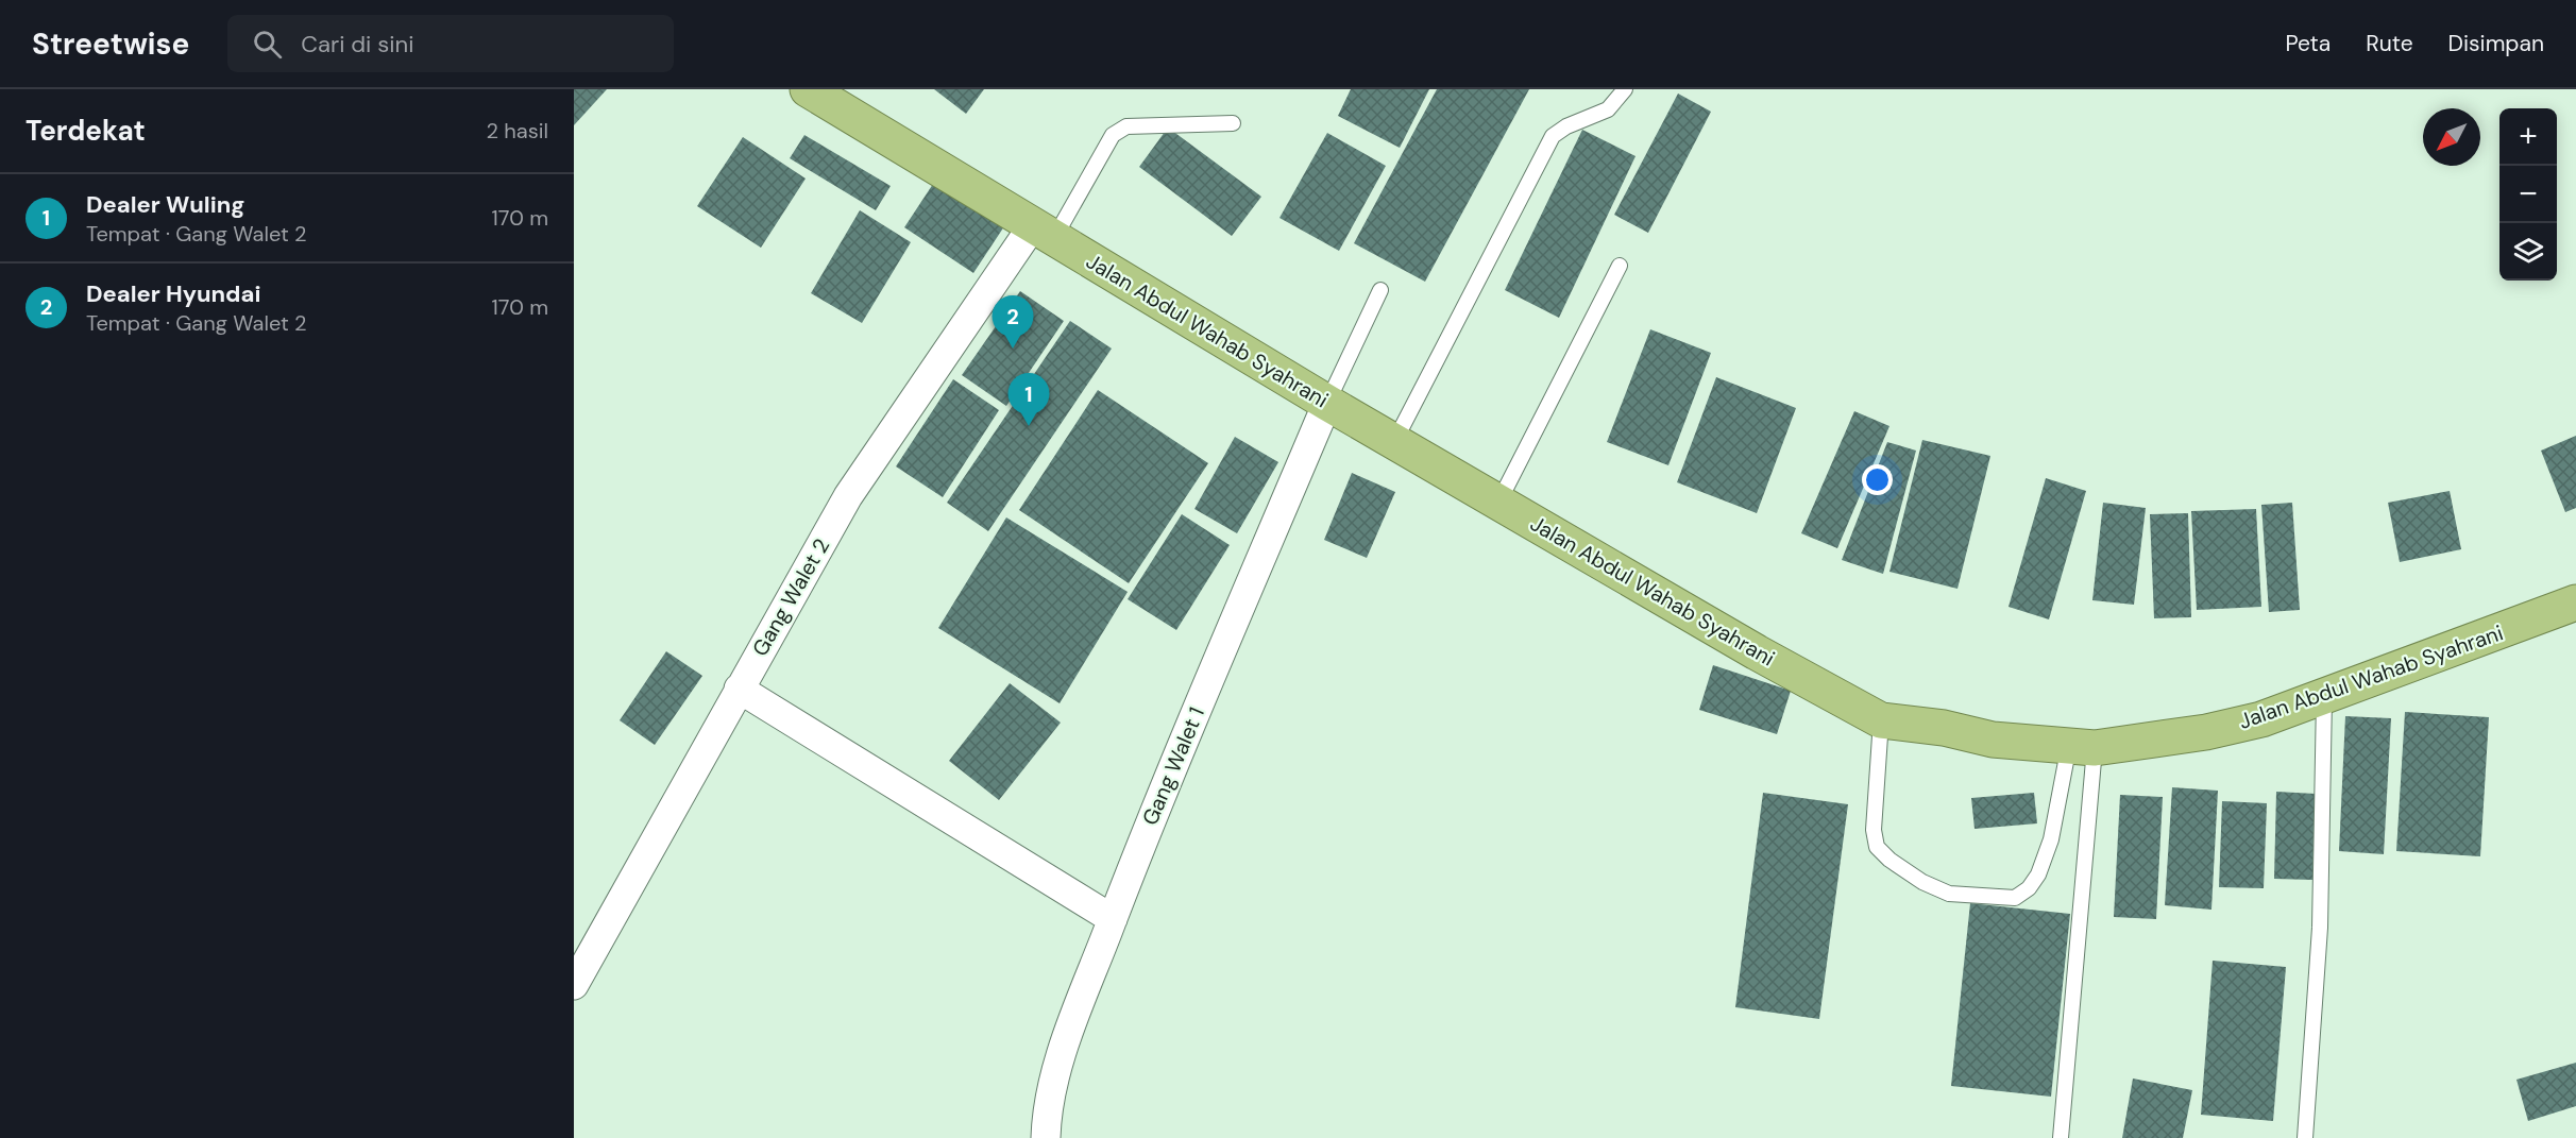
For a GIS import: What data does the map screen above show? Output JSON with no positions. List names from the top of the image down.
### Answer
{
  "streets": {
    "highway": ["Jalan Abdul Wahab Syahrani"],
    "street": ["Gang Walet 2", "Gang Walet 1"]
  },
  "crossings": [
    ["Jalan Abdul Wahab Syahrani", "Gang Walet 2"],
    ["Jalan Abdul Wahab Syahrani", "Gang Walet 1"]
  ],
  "north": "bottom left",
  "page": {
    "header": "Streetwise",
    "search": "Cari di sini",
    "nav": ["Peta", "Rute", "Disimpan"],
    "heading": ["Terdekat", "2 hasil"],
    "map_buttons": ["+", "−"],
    "list": [
      {
        "mark": "1",
        "name": "Dealer Wuling",
        "note": "Tempat · Gang Walet 2",
        "value": "170 m"
      },
      {
        "mark": "2",
        "name": "Dealer Hyundai",
        "note": "Tempat · Gang Walet 2",
        "value": "170 m"
      }
    ],
    "pins": ["2", "1"]
  }
}
